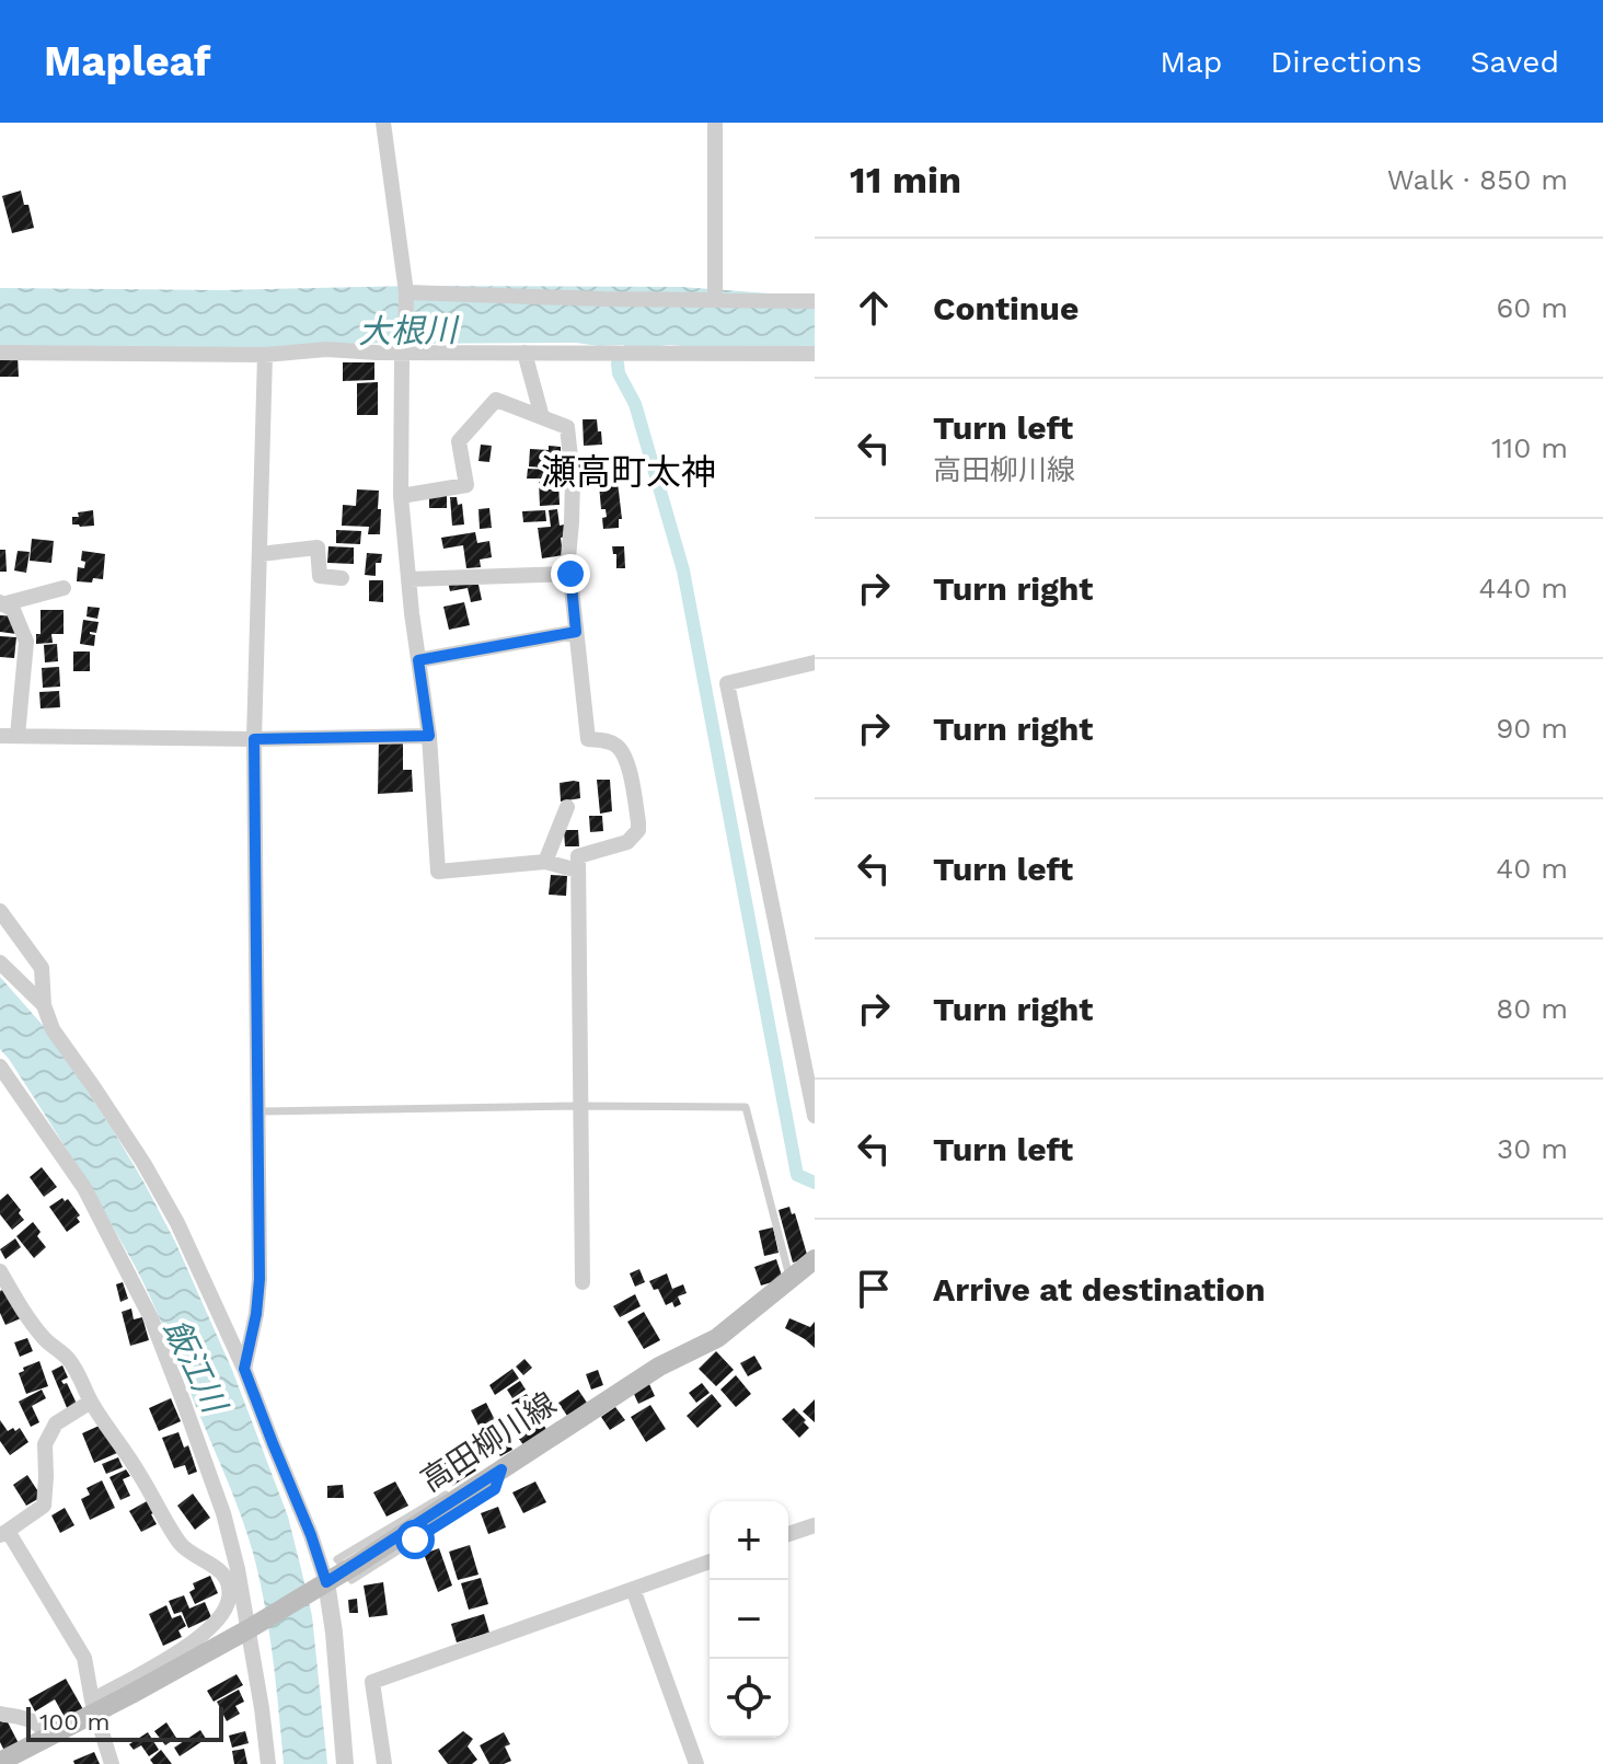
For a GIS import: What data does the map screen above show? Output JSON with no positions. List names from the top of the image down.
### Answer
{
  "streets": {
    "main road": ["高田柳川線"]
  },
  "districts": ["瀬高町太神"],
  "water": ["大根川", "飯江川"],
  "scale_bar": "100 m",
  "page": {
    "header": "Mapleaf",
    "nav": ["Map", "Directions", "Saved"],
    "heading": ["11 min", "Walk · 850 m"],
    "list": [
      ["Continue", "60 m"],
      ["Turn left", "高田柳川線", "110 m"],
      ["Turn right", "440 m"],
      ["Turn right", "90 m"],
      ["Turn left", "40 m"],
      ["Turn right", "80 m"],
      ["Turn left", "30 m"],
      "Arrive at destination"
    ],
    "map_buttons": ["+", "−"],
    "scale": "100 m"
  }
}
